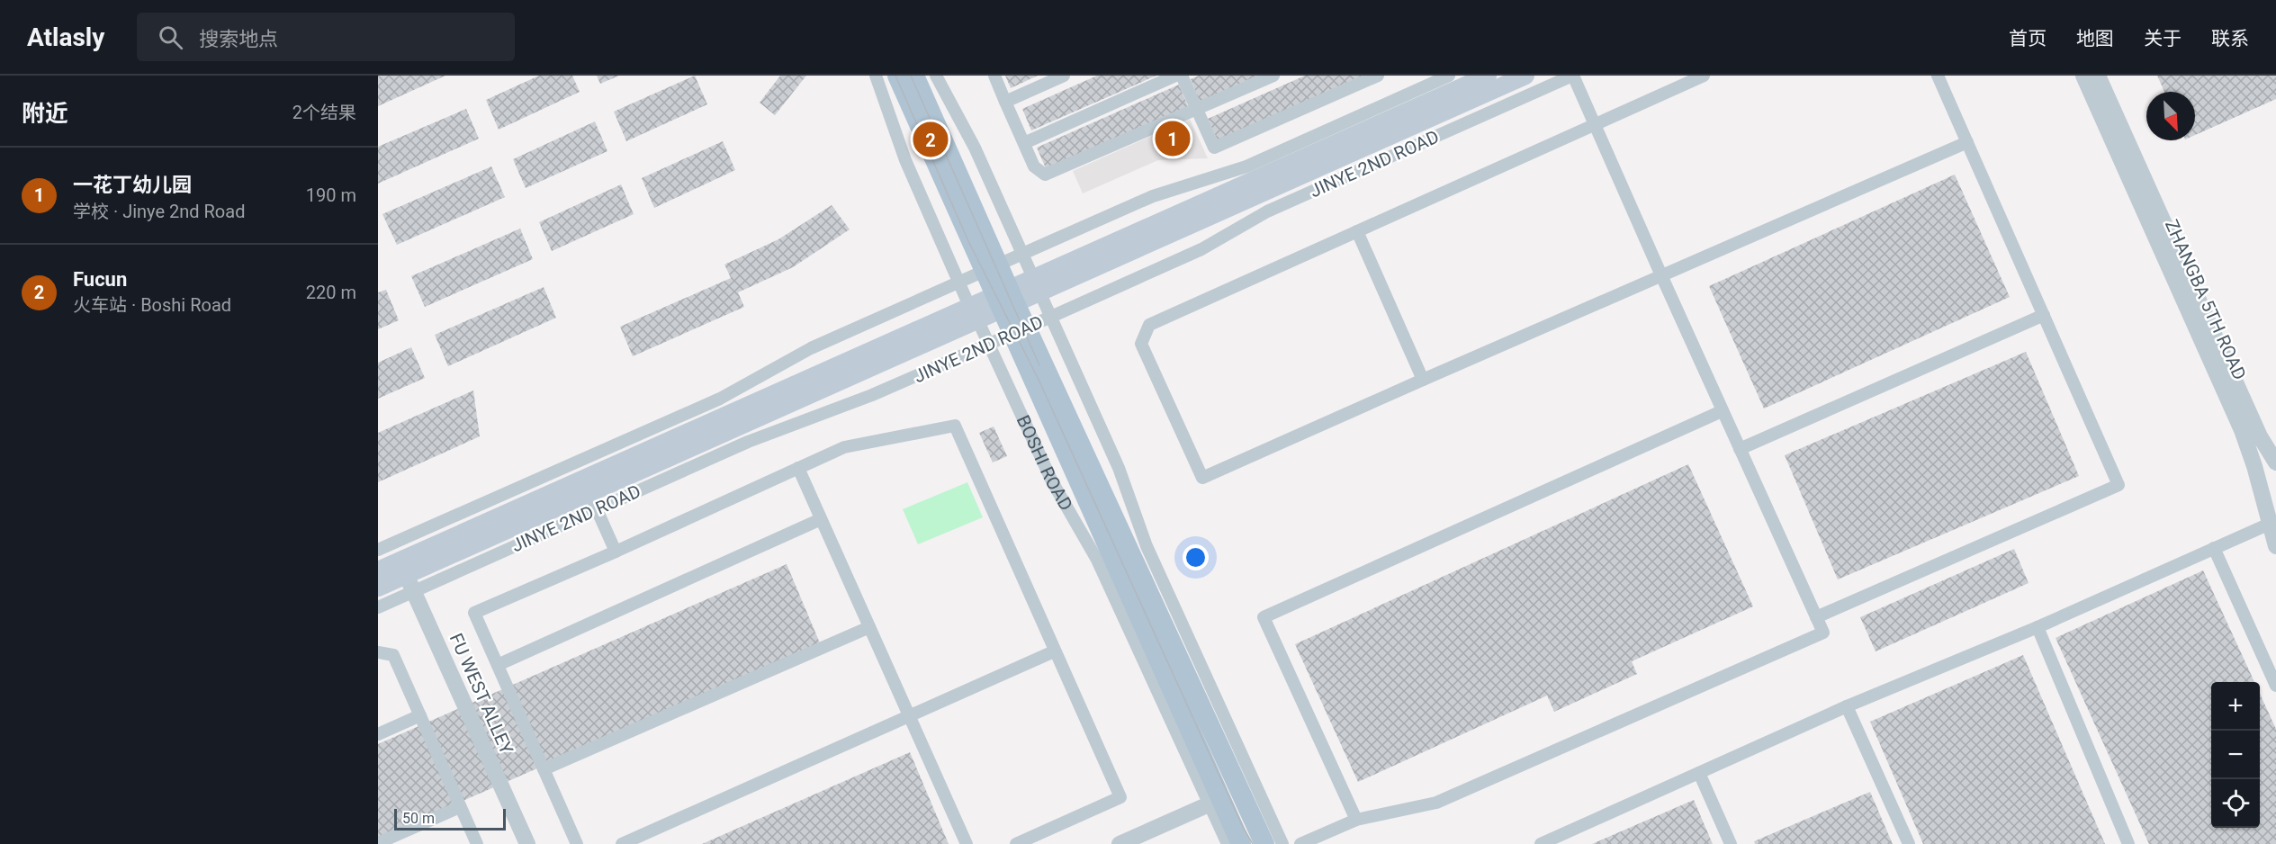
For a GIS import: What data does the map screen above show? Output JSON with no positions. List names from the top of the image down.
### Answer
{
  "streets": {
    "main road": ["JINYE 2ND ROAD", "BOSHI ROAD"],
    "street": ["ZHANGBA 5TH ROAD", "FU WEST ALLEY"]
  },
  "crossings": [
    ["JINYE 2ND ROAD", "BOSHI ROAD"],
    ["JINYE 2ND ROAD", "FU WEST ALLEY"]
  ],
  "scale_bar": "50 m",
  "north": "bottom right",
  "page": {
    "header": "Atlasly",
    "search": "搜索地点",
    "nav": [
      "首页",
      "地图",
      "关于",
      "联系"
    ],
    "heading": ["附近", "2个结果"],
    "pins": ["1", "2"],
    "list": [
      {
        "mark": "1",
        "name": "一花丁幼儿园",
        "note": "学校 · Jinye 2nd Road",
        "value": "190 m"
      },
      {
        "mark": "2",
        "name": "Fucun",
        "note": "火车站 · Boshi Road",
        "value": "220 m"
      }
    ],
    "map_buttons": ["+", "−"],
    "scale": "50 m"
  }
}
